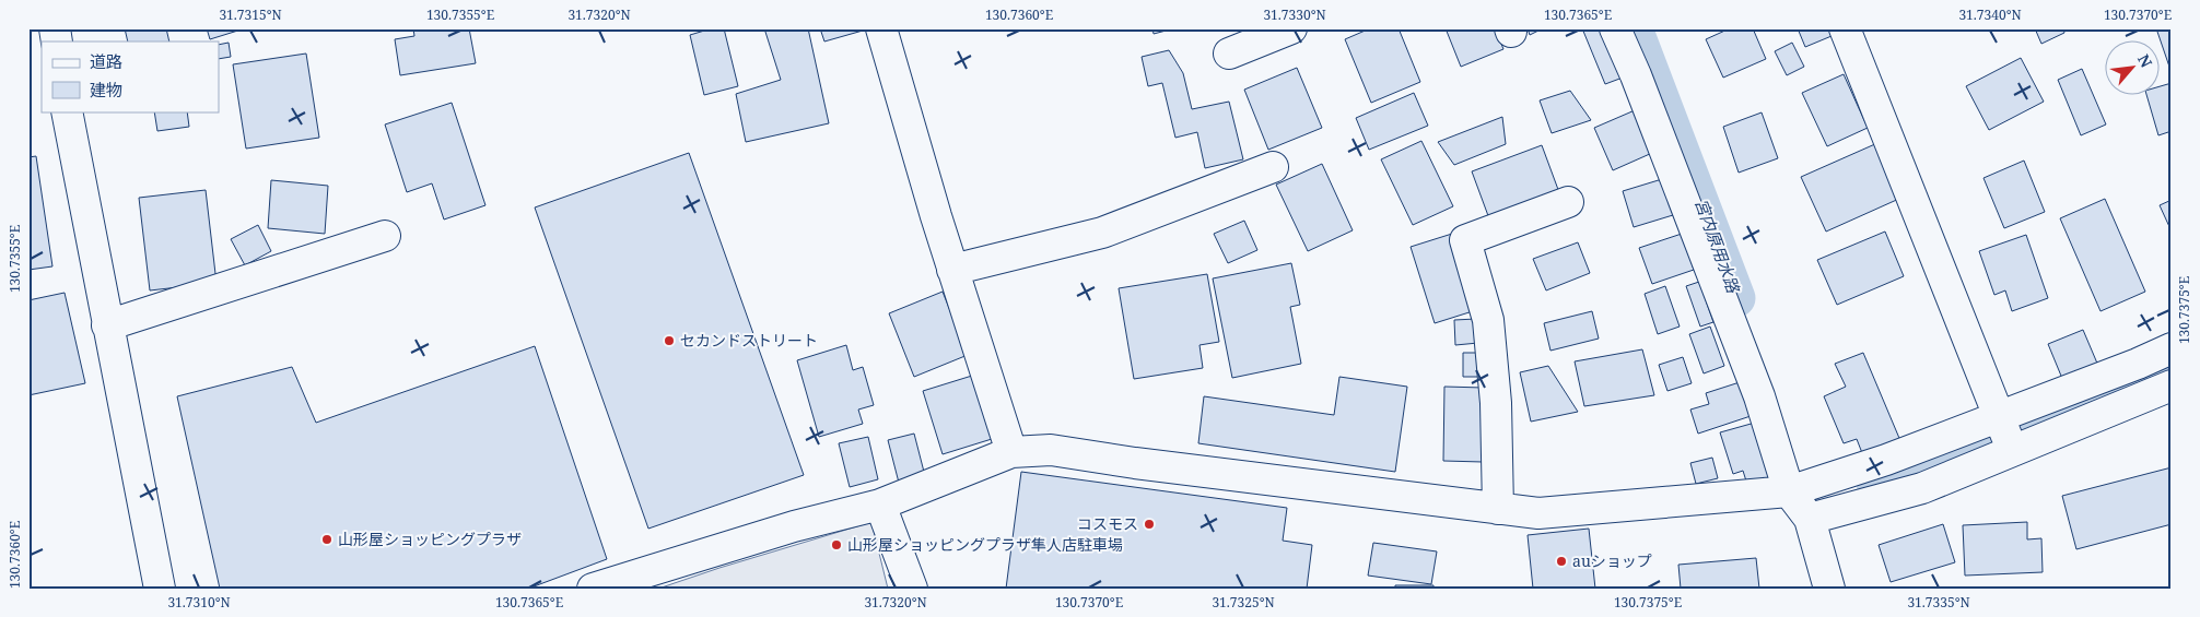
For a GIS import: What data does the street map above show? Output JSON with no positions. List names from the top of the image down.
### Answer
{
  "water": ["宮内原用水路"],
  "places": [
    "セカンドストリート",
    "コスモス",
    "山形屋ショッピングプラザ",
    "山形屋ショッピングプラザ隼人店駐車場",
    "auショップ"
  ],
  "legend": ["道路", "建物"],
  "north": "top right",
  "coordinates": [
    "31.7315°N",
    "130.7355°E",
    "31.7320°N",
    "130.7360°E",
    "31.7330°N",
    "130.7365°E",
    "31.7340°N",
    "130.7370°E",
    "130.7375°E",
    "31.7310°N",
    "31.7325°N",
    "31.7335°N"
  ]
}
